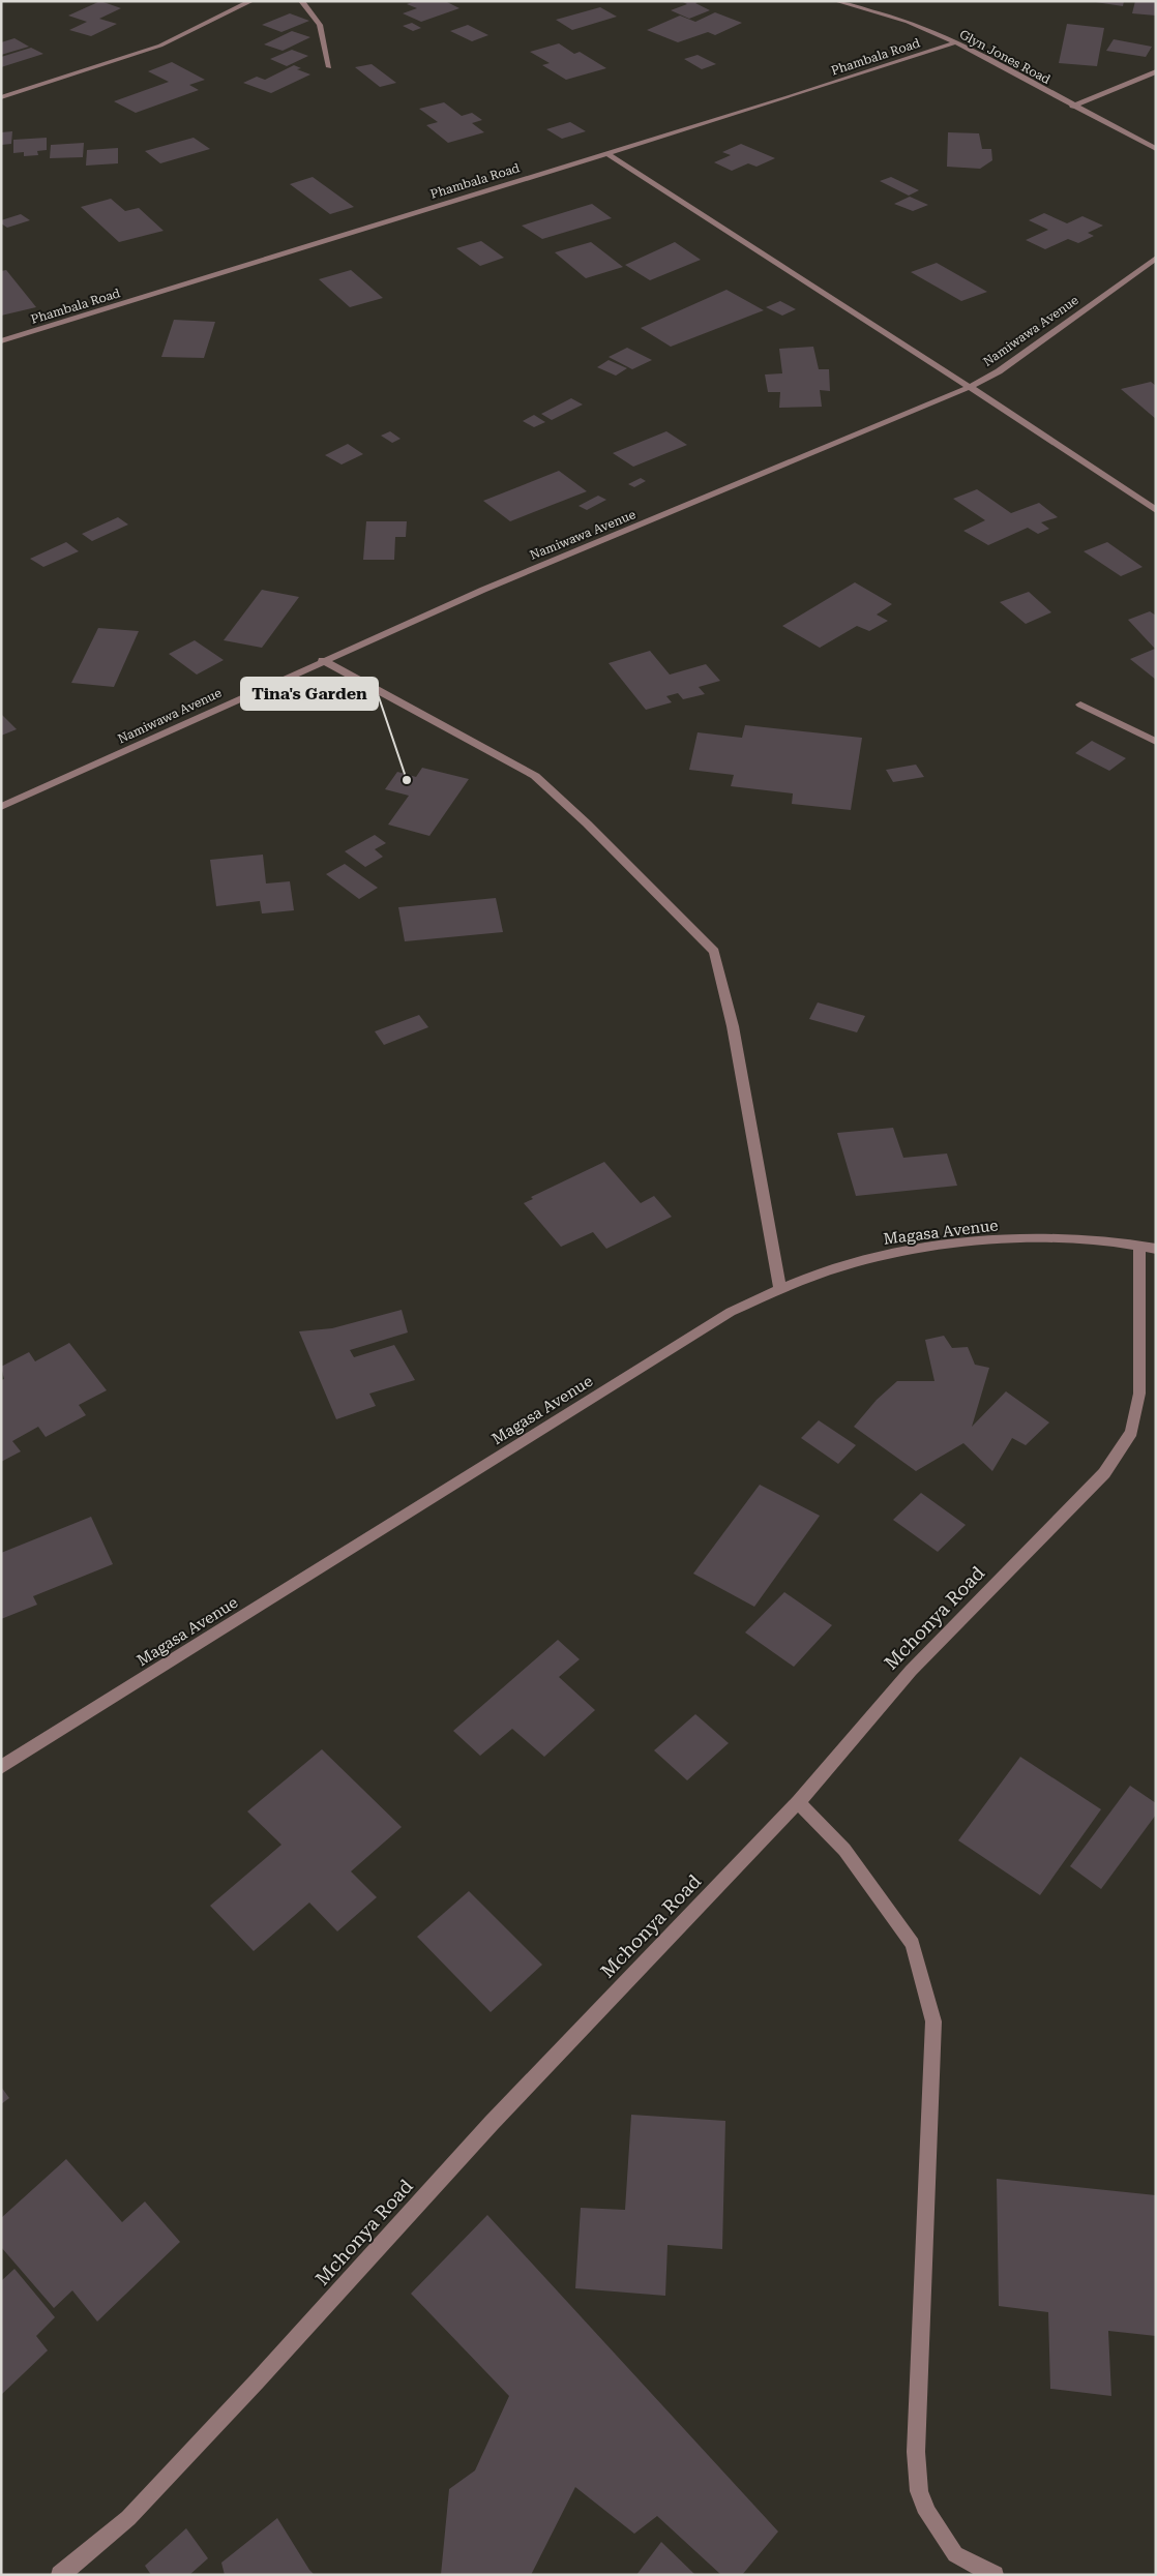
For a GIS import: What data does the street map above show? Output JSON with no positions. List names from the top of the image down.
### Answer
{
  "streets": {
    "street": [
      "Phambala Road",
      "Glyn Jones Road",
      "Namiwawa Avenue",
      "Magasa Avenue",
      "Mchonya Road"
    ]
  },
  "crossings": [
    ["Phambala Road", "Glyn Jones Road"],
    ["Magasa Avenue", "Mchonya Road"]
  ],
  "places": ["Tina's Garden"]
}
